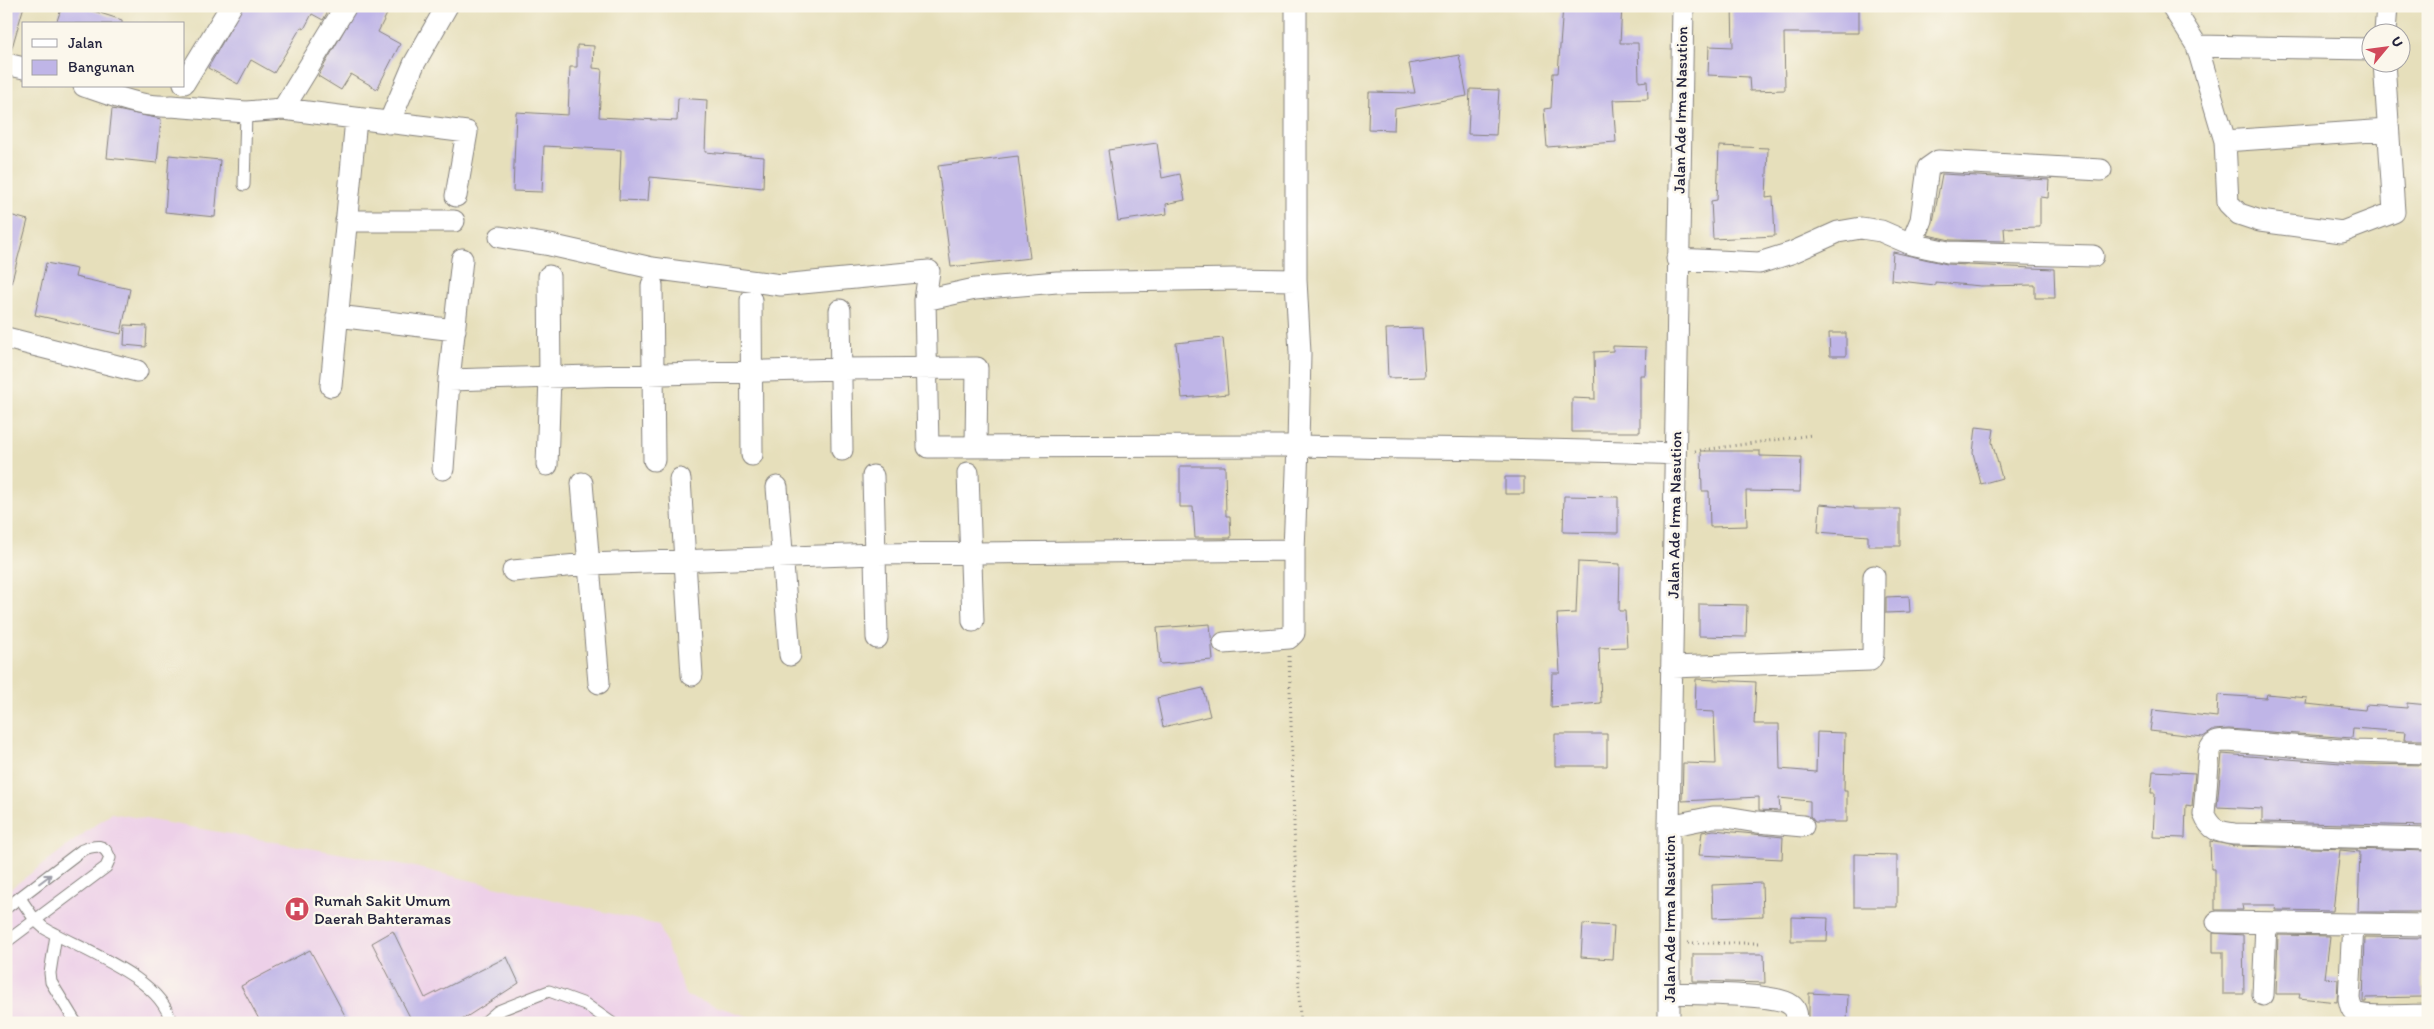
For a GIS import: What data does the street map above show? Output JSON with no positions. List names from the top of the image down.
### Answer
{
  "streets": {
    "street": ["Jalan Ade Irma Nasution"]
  },
  "places": {
    "hospital": ["Rumah Sakit Umum Daerah Bahteramas"]
  },
  "legend": ["Jalan", "Bangunan"],
  "north": "top right"
}
